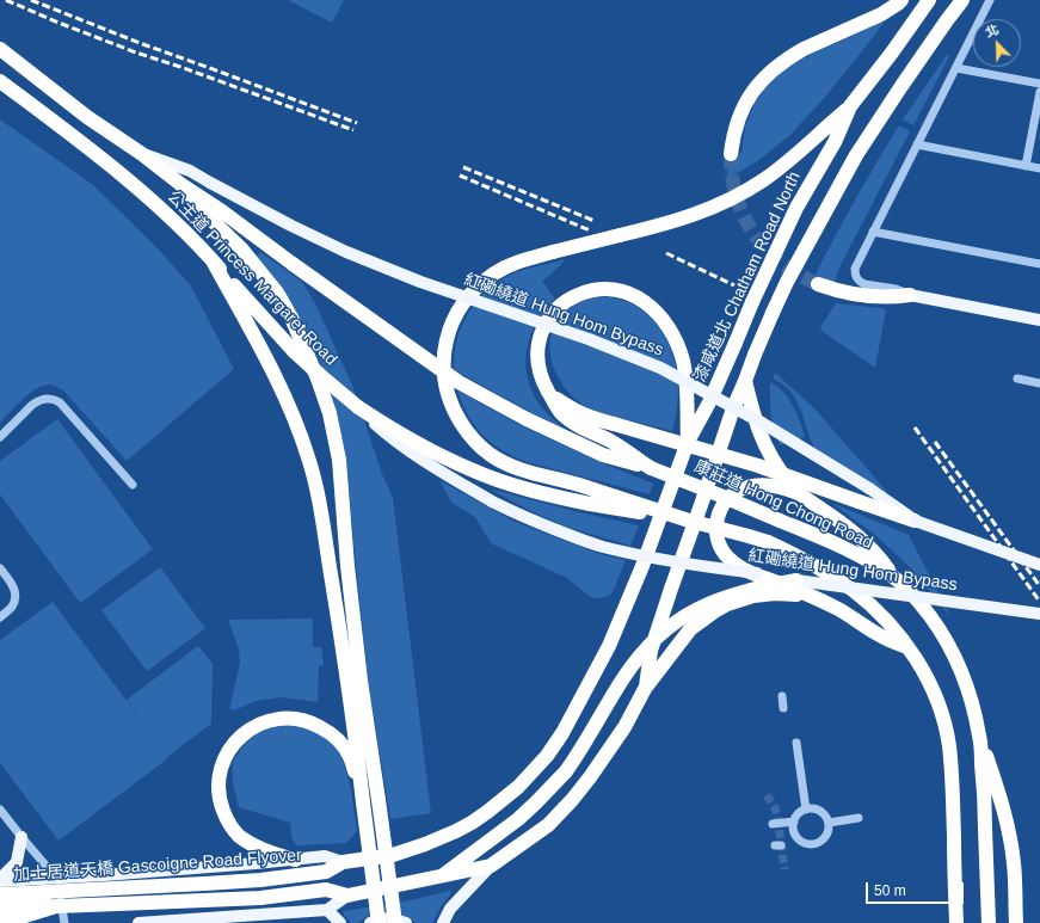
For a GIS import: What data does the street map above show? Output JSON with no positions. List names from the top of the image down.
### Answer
{
  "streets": {
    "highway": [
      "漆咸道北 Chatham Road North",
      "公主道 Princess Margaret Road",
      "康莊道 Hong Chong Road",
      "加士居道天橋 Gascoigne Road Flyover"
    ],
    "main road": ["紅磡繞道 Hung Hom Bypass"]
  },
  "crossings": [
    ["漆咸道北 Chatham Road North", "加士居道天橋 Gascoigne Road Flyover"],
    ["公主道 Princess Margaret Road", "紅磡繞道 Hung Hom Bypass"],
    ["公主道 Princess Margaret Road", "康莊道 Hong Chong Road"]
  ],
  "scale_bar": "50 m",
  "north": "top left"
}
